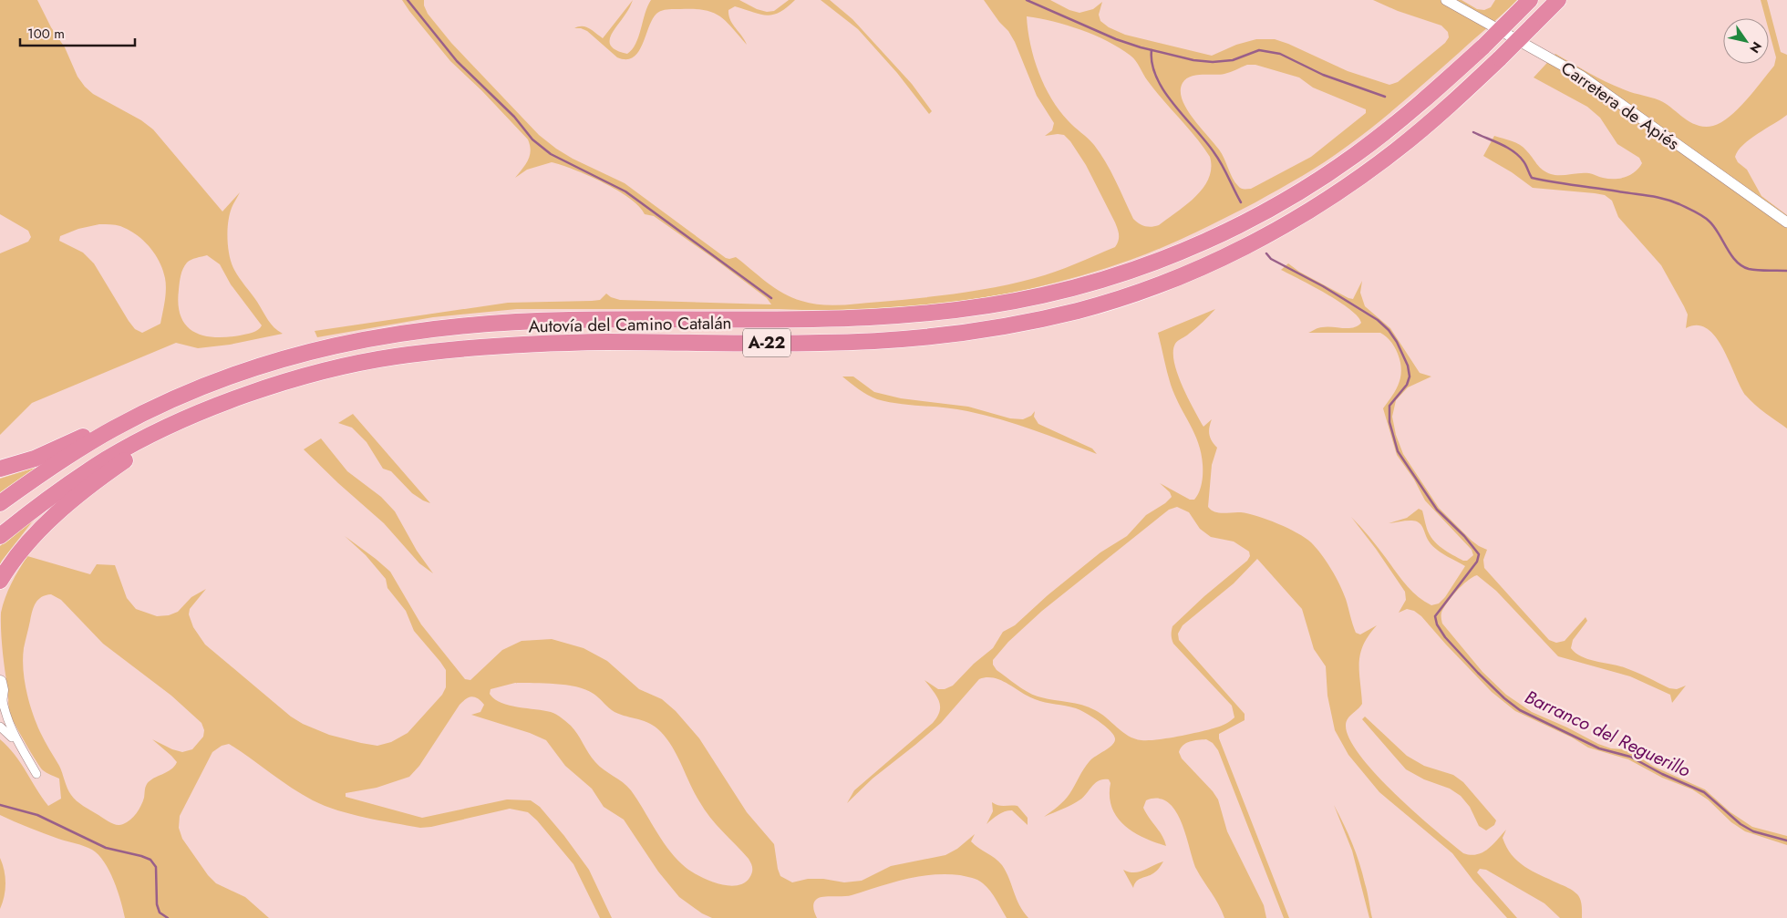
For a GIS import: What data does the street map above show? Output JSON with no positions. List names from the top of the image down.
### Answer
{
  "streets": {
    "highway": ["Autovía del Camino Catalán", "A-22"],
    "street": ["Carretera de Apiés"]
  },
  "water": ["Barranco del Reguerillo"],
  "scale_bar": "100 m",
  "north": "bottom right"
}
